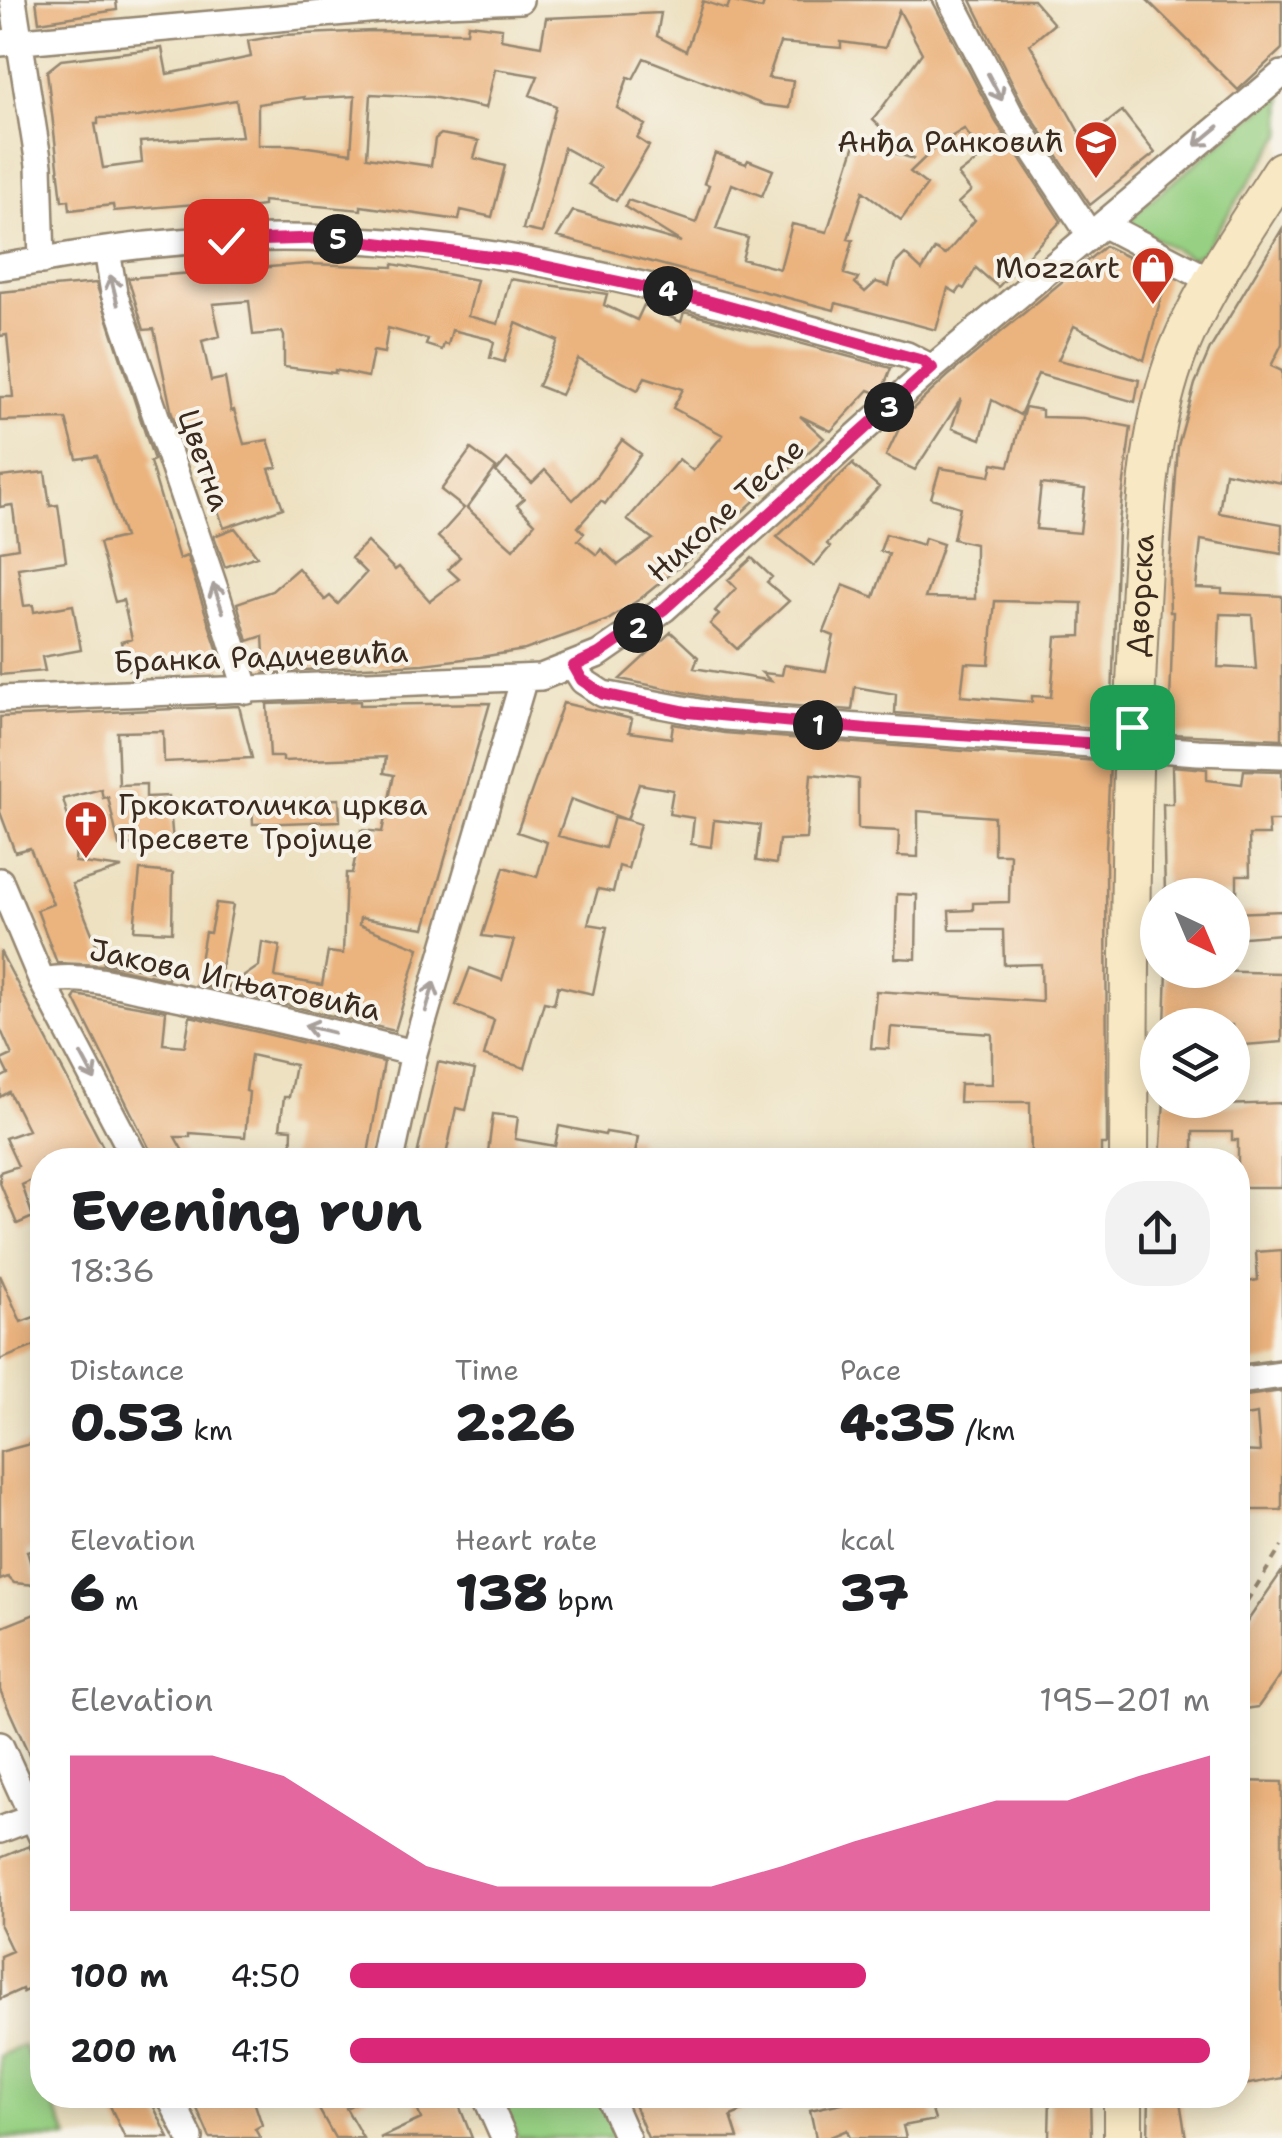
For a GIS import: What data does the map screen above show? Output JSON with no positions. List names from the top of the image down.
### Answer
{
  "streets": {
    "main road": ["Дворска"],
    "street": [
      "Цветна",
      "Николе Тесле",
      "Бранка Радичевића",
      "Јакова Игњатовића"
    ]
  },
  "crossings": [
    ["Цветна", "Бранка Радичевића"],
    ["Николе Тесле", "Бранка Радичевића"]
  ],
  "one_way": ["Цветна", "Јакова Игњатовића"],
  "places": {
    "school or university": ["Анђа Ранковић"],
    "shop": ["Mozzart"],
    "church": ["Гркокатоличка црква Пресвете Тројице"]
  },
  "north": "bottom right",
  "page": {
    "pins": [
      "5",
      "4",
      "3",
      "2",
      "1"
    ],
    "heading": ["Evening run", "18:36"],
    "stats": [
      ["Distance", "0.53 km"],
      ["Time", "2:26"],
      ["Pace", "4:35 /km"],
      ["Elevation", "6 m"],
      ["Heart rate", "138 bpm"],
      ["kcal", "37"]
    ],
    "chart": ["Elevation", "195–201 m"],
    "list": [
      {
        "name": "100 m",
        "note": "4:50"
      },
      {
        "name": "200 m",
        "note": "4:15"
      }
    ]
  }
}
